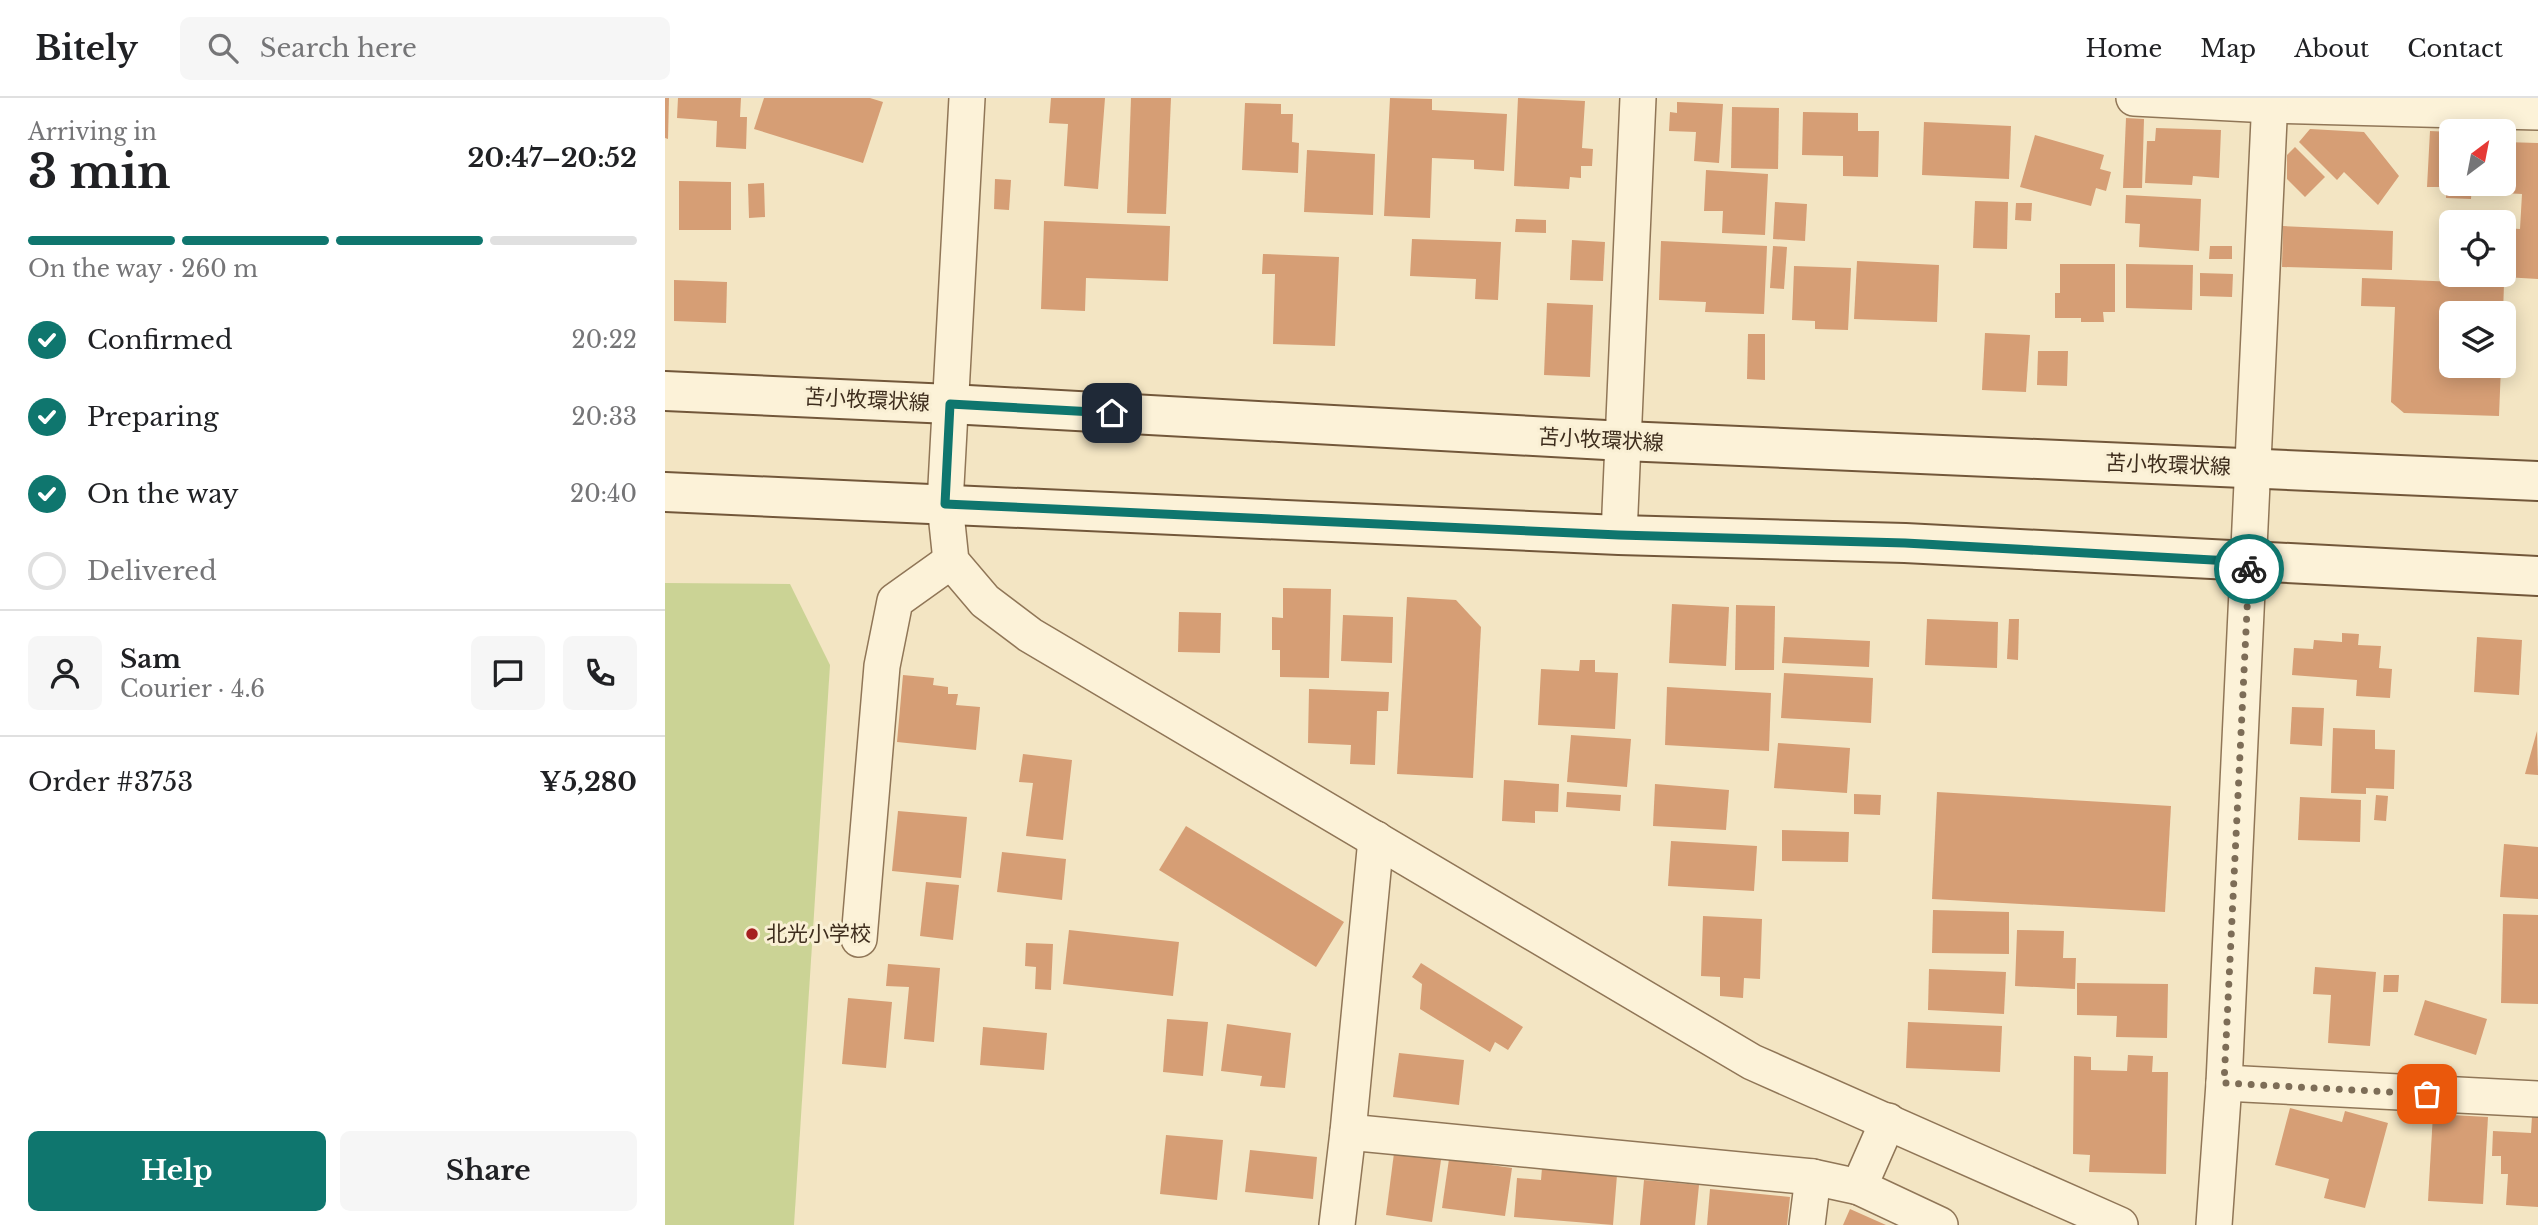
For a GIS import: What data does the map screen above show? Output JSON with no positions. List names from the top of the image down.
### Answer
{
  "streets": {
    "main road": ["苫小牧環状線"]
  },
  "places": ["北光小学校"],
  "north": "top right",
  "page": {
    "header": "Bitely",
    "search": "Search here",
    "nav": [
      "Home",
      "Map",
      "About",
      "Contact"
    ],
    "heading": ["3 min", "Arriving in", "20:47–20:52"],
    "panel": [
      "Sam",
      "Courier · 4.6",
      "Order #3753",
      "¥5,280"
    ],
    "bar": "On the way · 260 m",
    "list": [
      ["Confirmed", "20:22"],
      ["Preparing", "20:33"],
      ["On the way", "20:40"],
      "Delivered"
    ],
    "buttons": ["Help", "Share"]
  }
}
